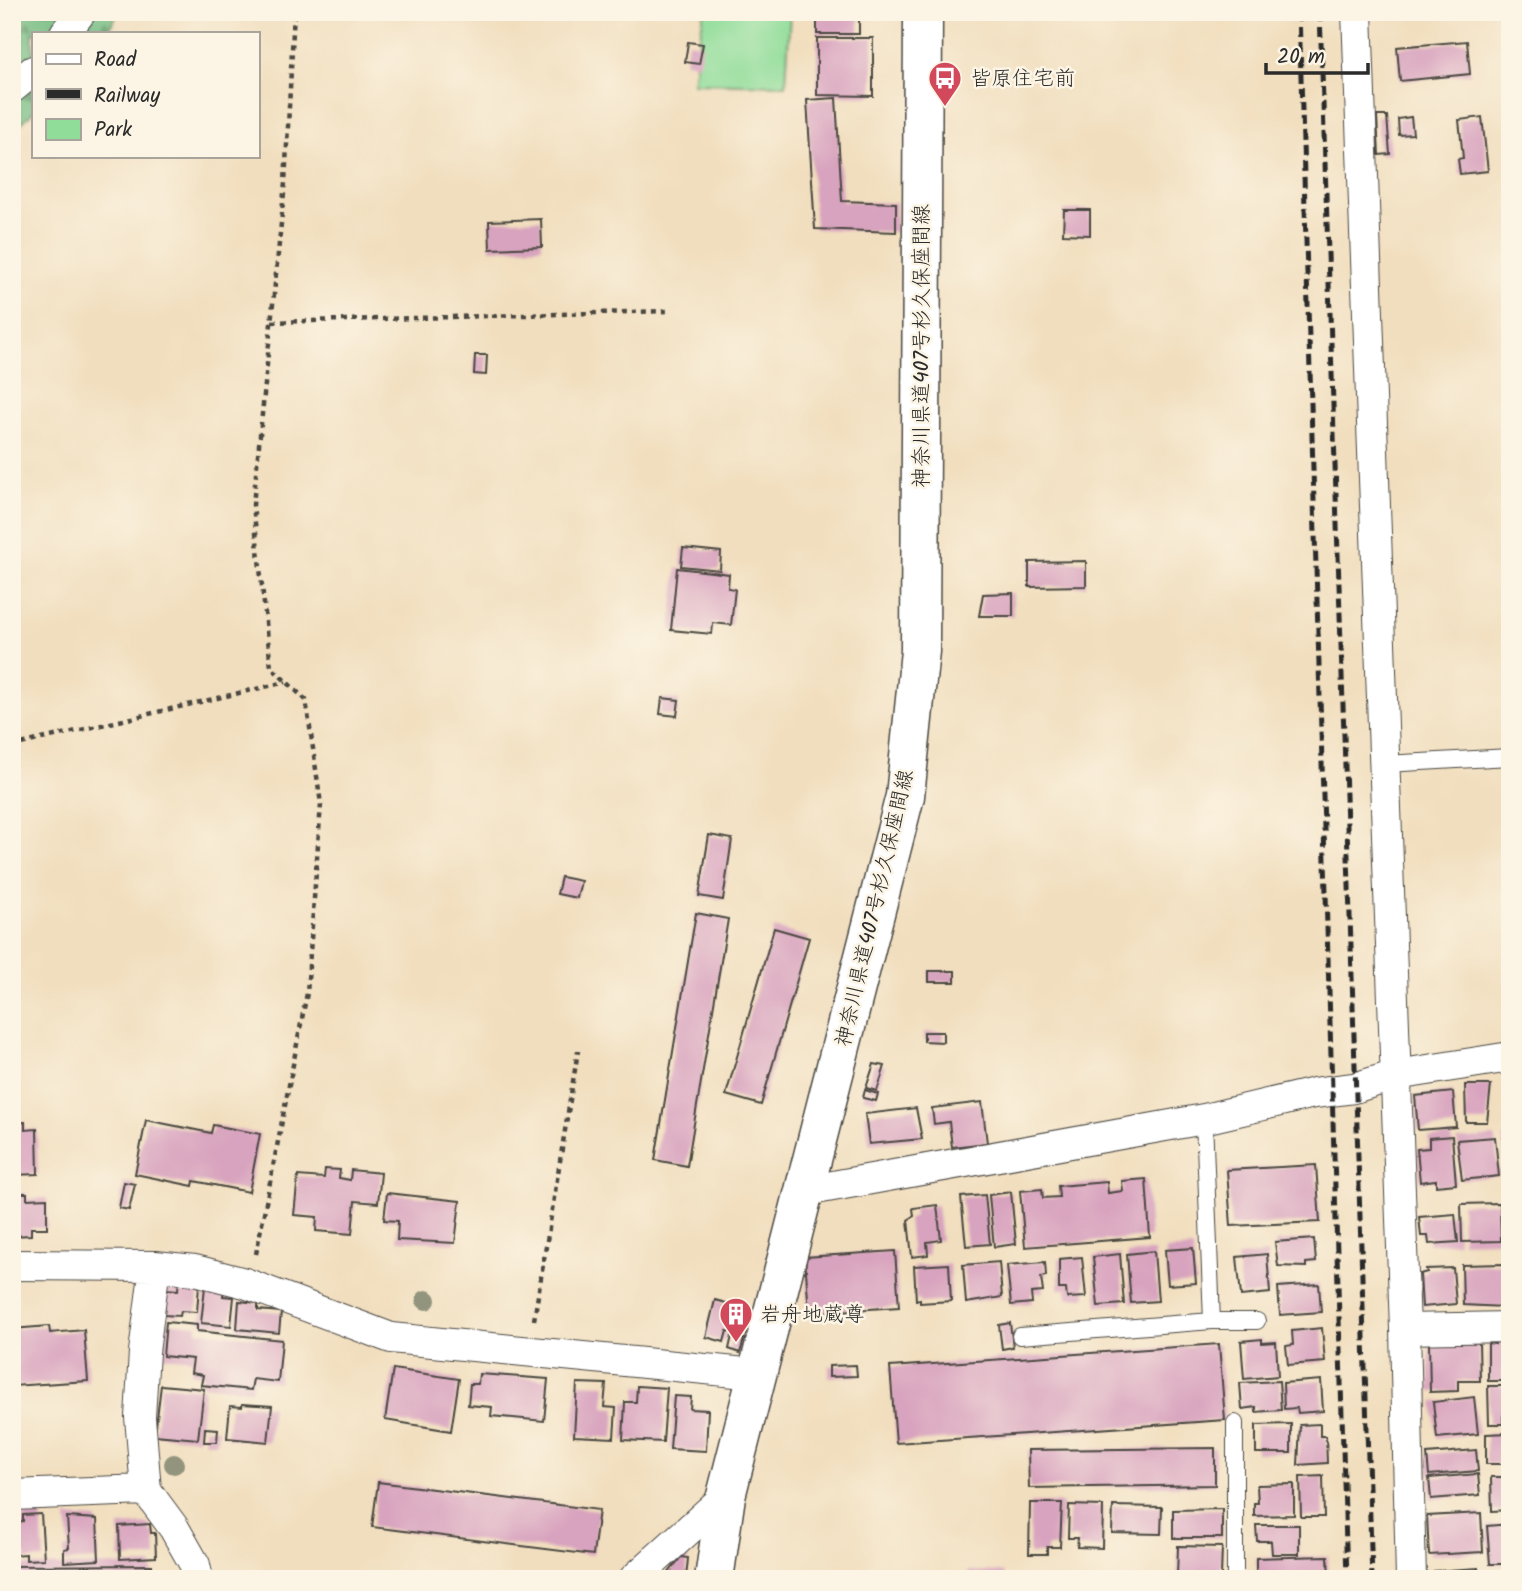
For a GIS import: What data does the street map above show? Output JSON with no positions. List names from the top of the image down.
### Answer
{
  "streets": {
    "main road": ["神奈川県道407号杉久保座間線"]
  },
  "places": {
    "bus stop": ["皆原住宅前"],
    "building": ["岩舟地蔵尊"]
  },
  "legend": ["Road", "Railway", "Park"],
  "scale_bar": "20 m"
}
